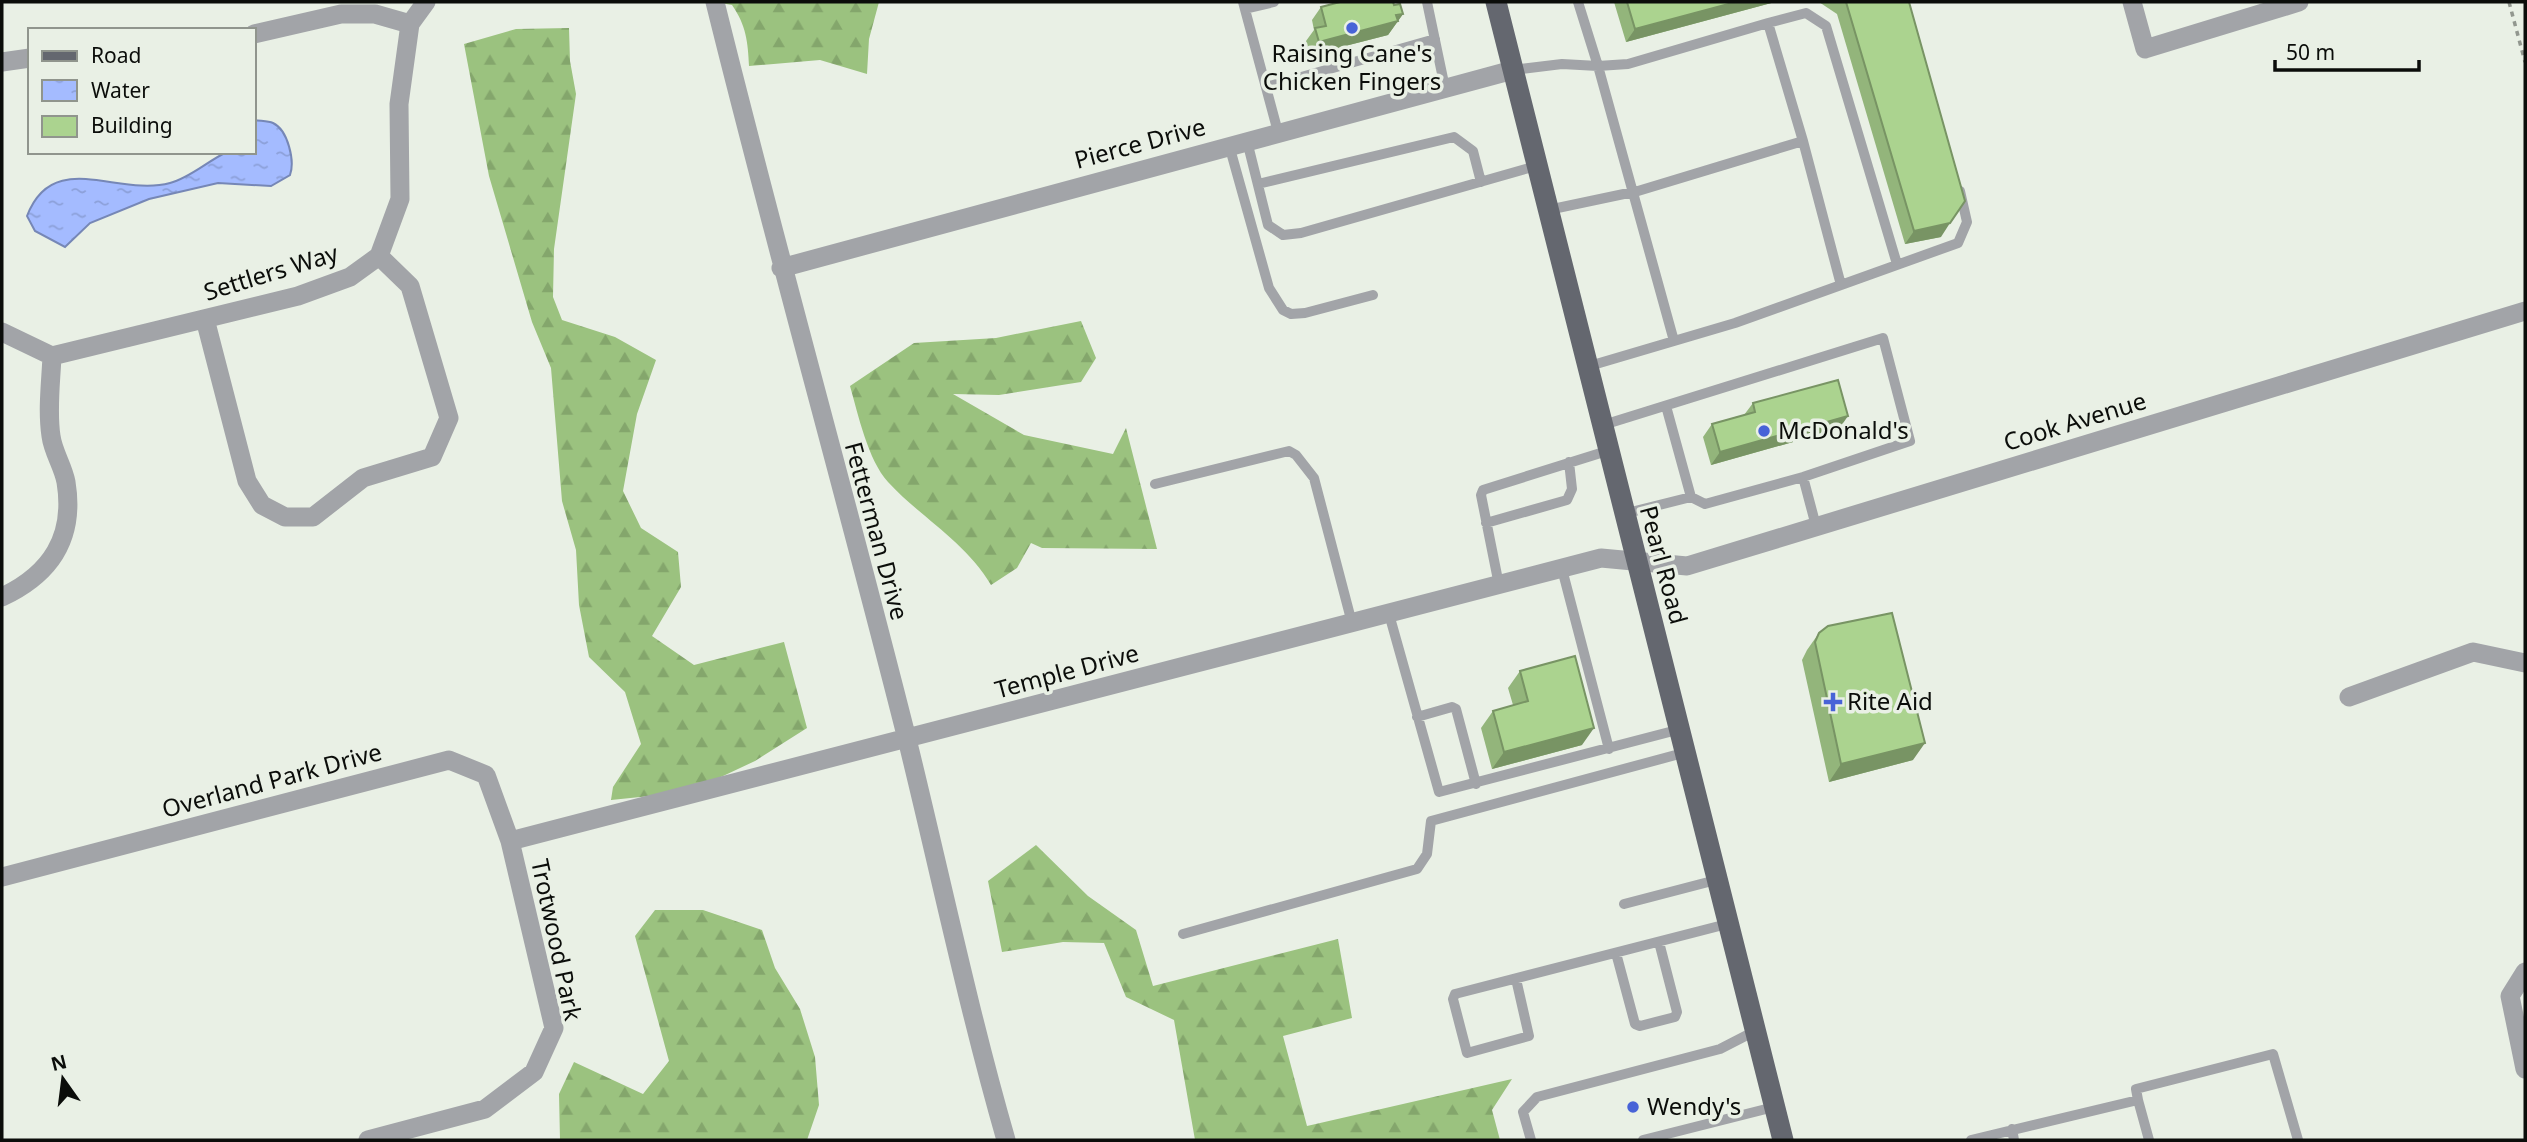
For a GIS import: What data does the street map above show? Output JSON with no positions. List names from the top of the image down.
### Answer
{
  "streets": {
    "main road": ["Pearl Road"],
    "street": [
      "Pierce Drive",
      "Settlers Way",
      "Cook Avenue",
      "Fetterman Drive",
      "Temple Drive",
      "Overland Park Drive",
      "Trotwood Park"
    ]
  },
  "crossings": [
    ["Pierce Drive", "Fetterman Drive"],
    ["Pierce Drive", "Pearl Road"],
    ["Cook Avenue", "Pearl Road"],
    ["Cook Avenue", "Temple Drive"],
    ["Fetterman Drive", "Temple Drive"],
    ["Pearl Road", "Temple Drive"],
    ["Temple Drive", "Overland Park Drive"],
    ["Temple Drive", "Trotwood Park"],
    ["Overland Park Drive", "Trotwood Park"]
  ],
  "places": {
    "other": ["Raising Cane's Chicken Fingers", "McDonald's", "Wendy's"],
    "health": ["Rite Aid"]
  },
  "legend": ["Road", "Water", "Building"],
  "scale_bar": "50 m",
  "north": "top"
}
